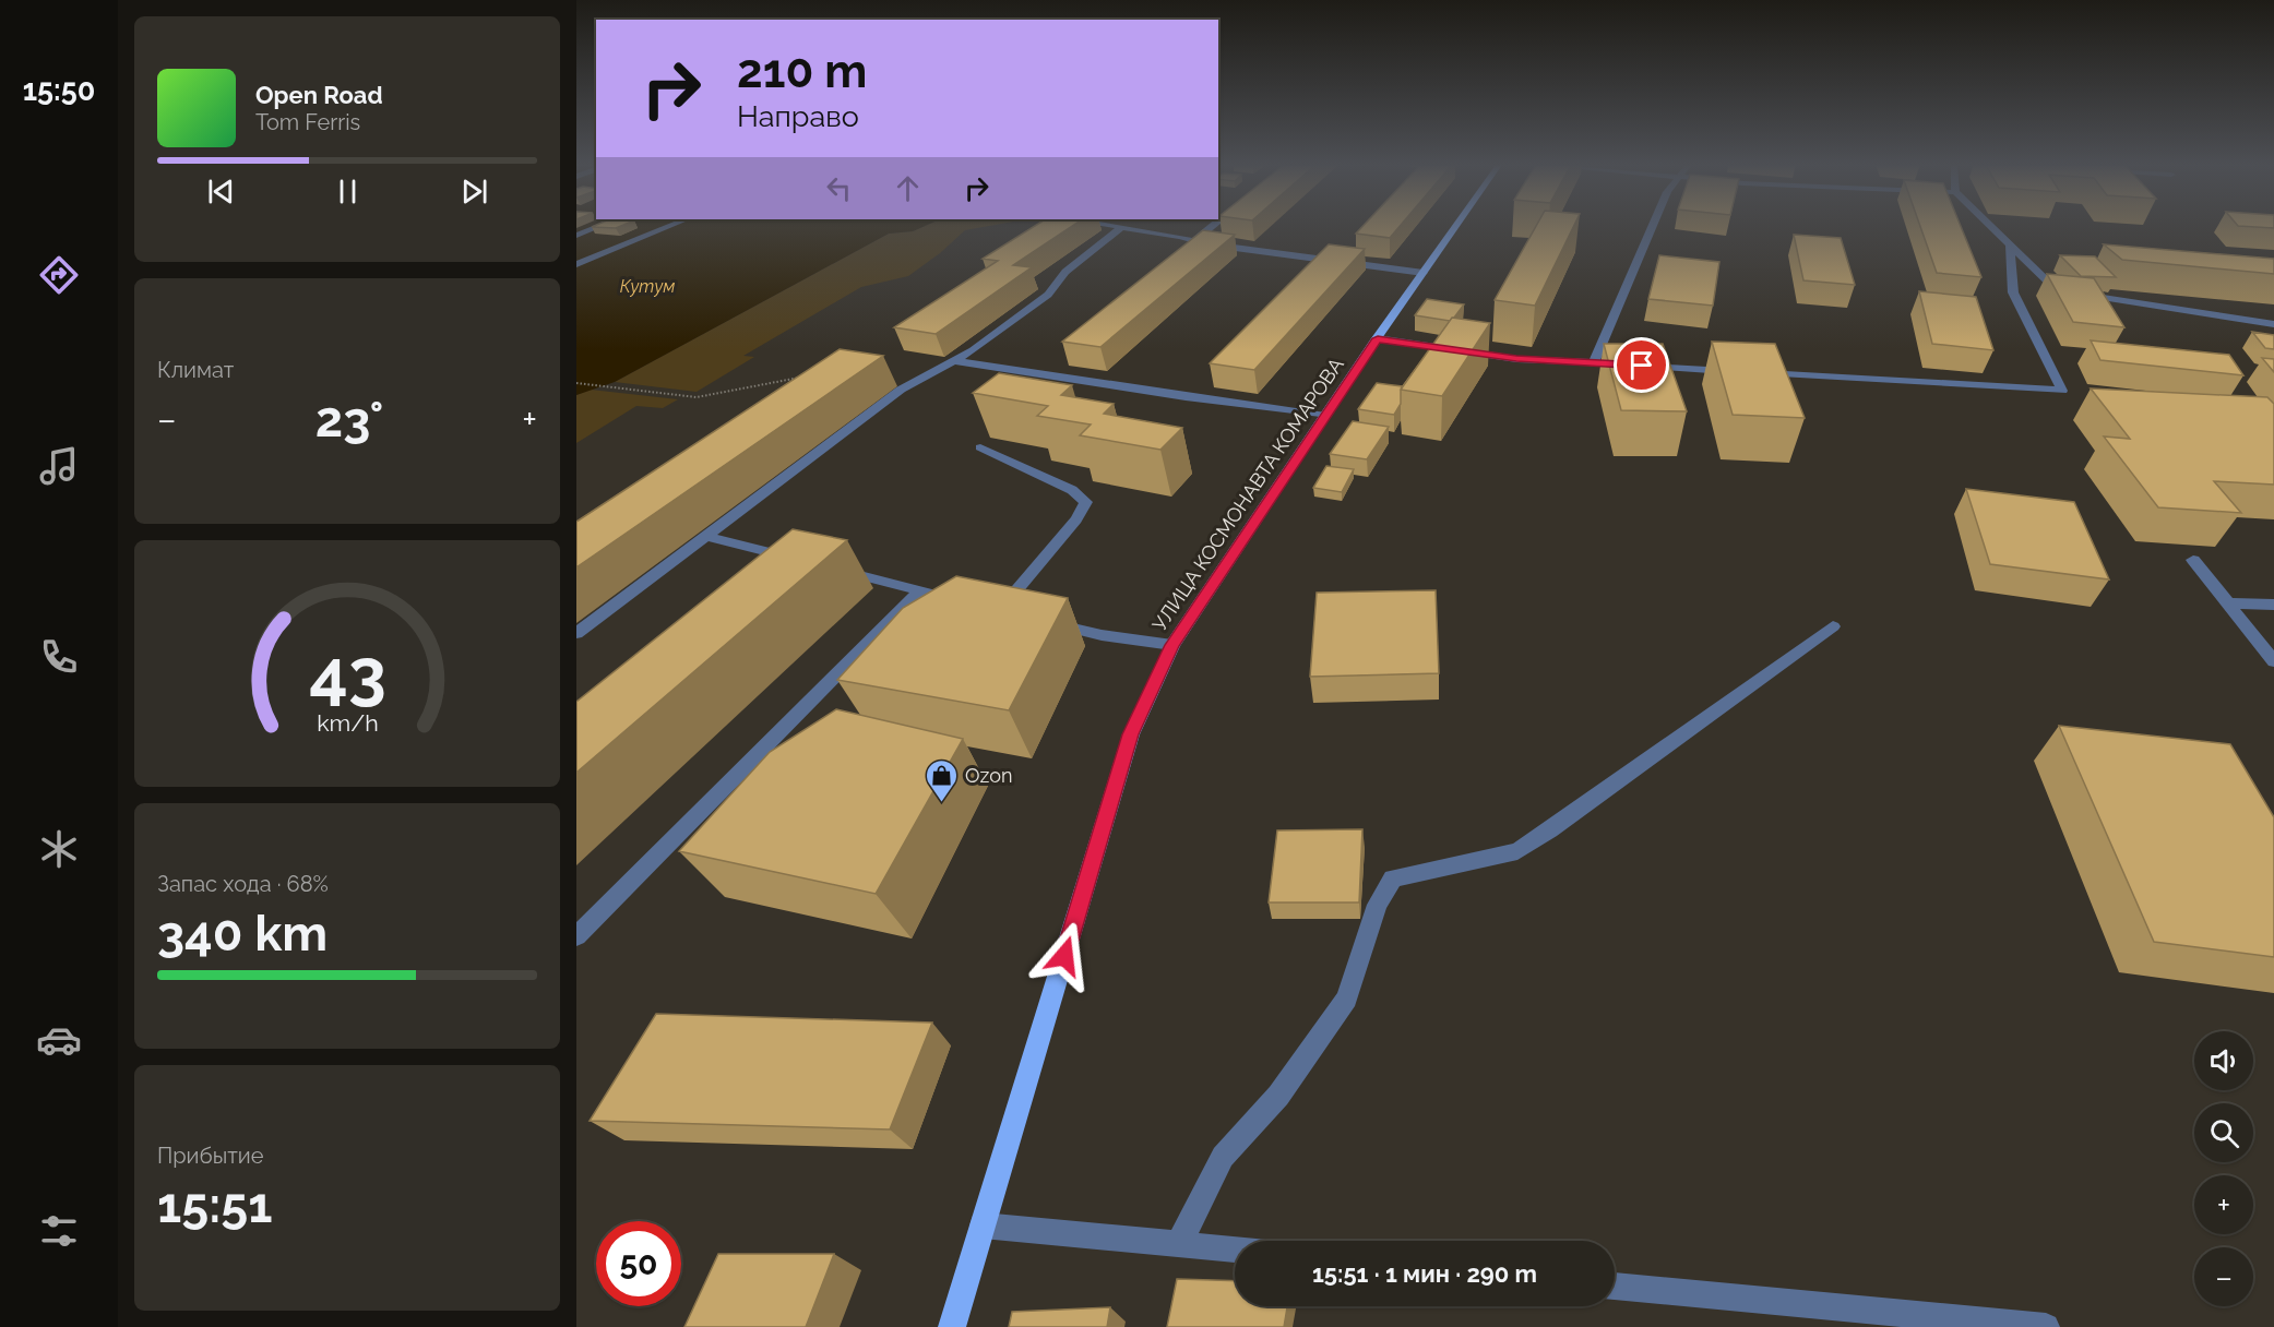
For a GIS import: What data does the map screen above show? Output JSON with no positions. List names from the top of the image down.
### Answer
{
  "streets": {
    "main road": ["УЛИЦА КОСМОНАВТА КОМАРОВА"]
  },
  "water": ["Кутум"],
  "places": {
    "shop": ["Ozon"]
  },
  "page": {
    "tabs": "15:50",
    "turn": ["210 m", "Направо"],
    "song": ["Open Road", "Tom Ferris"],
    "tile": [
      "Климат",
      ["Запас хода · 68%", "340 km"],
      ["Прибытие", "15:51"]
    ],
    "heat": ["−", "23°", "+"],
    "map_buttons": ["+", "−"],
    "limit": "50",
    "trip": "15:51 · 1 мин · 290 m",
    "gauge": ["43", "km/h"]
  }
}
